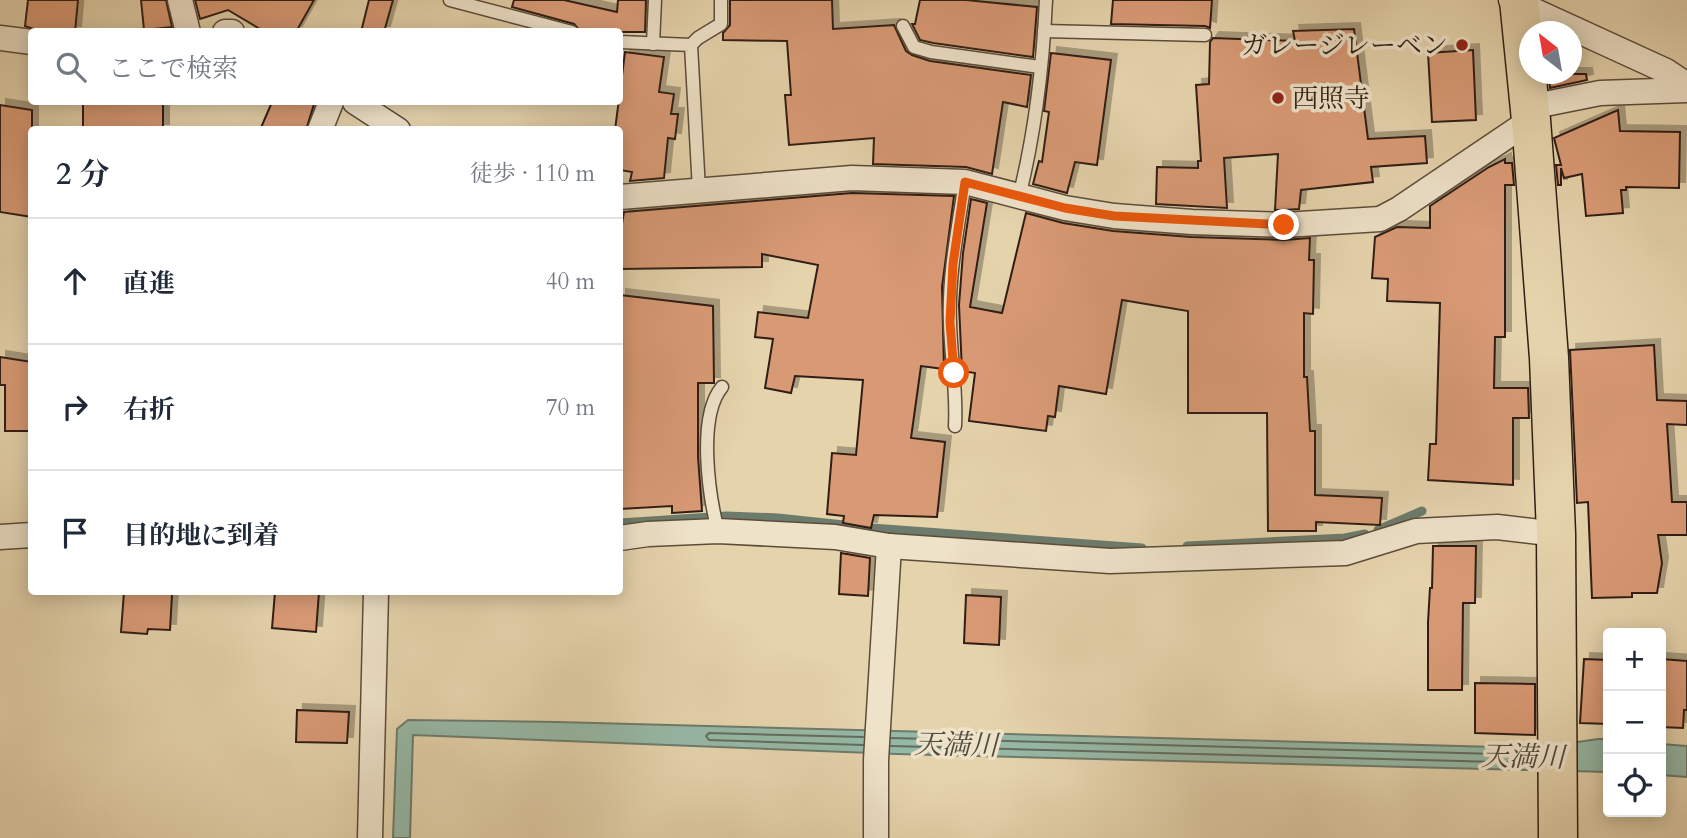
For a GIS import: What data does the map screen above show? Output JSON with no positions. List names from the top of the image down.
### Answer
{
  "water": ["天満川"],
  "places": ["ガレージレーベン", "西照寺"],
  "north": "top left",
  "page": {
    "search": "ここで検索",
    "heading": ["2 分", "徒歩 · 110 m"],
    "list": [
      ["直進", "40 m"],
      ["右折", "70 m"],
      "目的地に到着"
    ],
    "map_buttons": ["+", "−"]
  }
}
